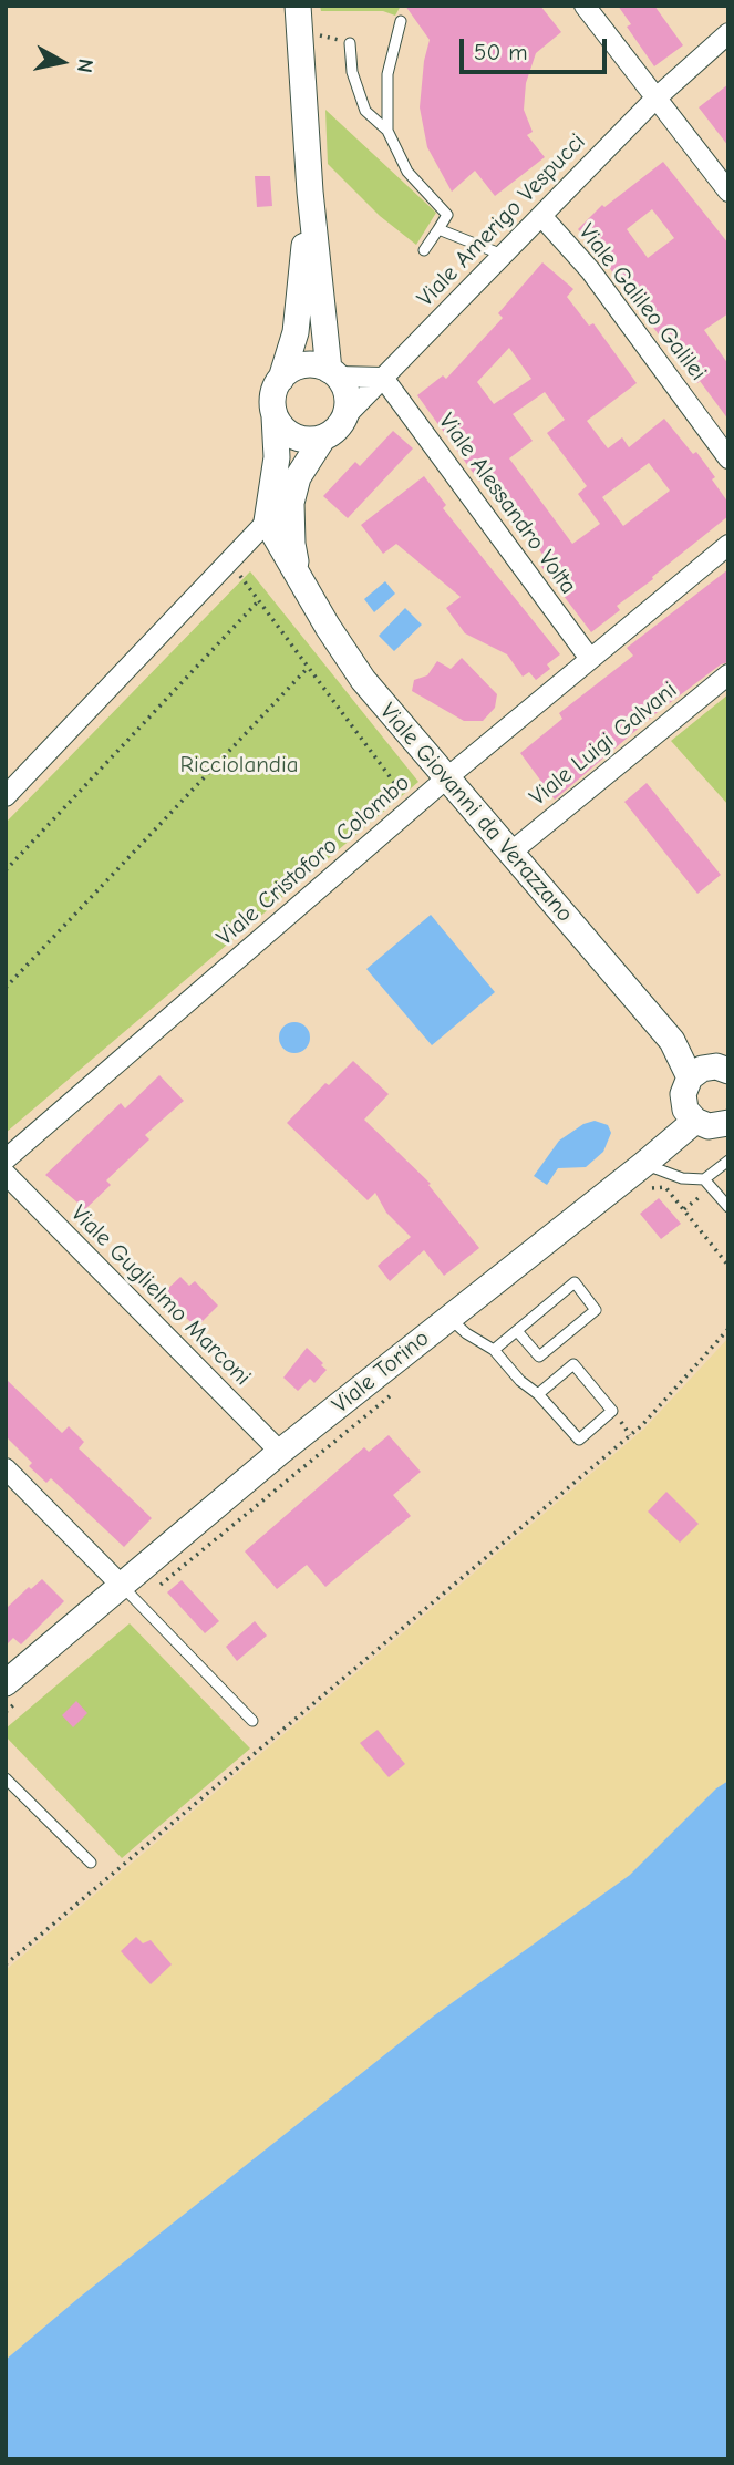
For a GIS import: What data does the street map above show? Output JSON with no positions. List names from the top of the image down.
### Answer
{
  "streets": {
    "street": [
      "Viale Amerigo Vespucci",
      "Viale Galileo Galilei",
      "Viale Alessandro Volta",
      "Viale Luigi Galvani",
      "Viale Giovanni da Verazzano",
      "Viale Cristoforo Colombo",
      "Viale Guglielmo Marconi",
      "Viale Torino"
    ]
  },
  "crossings": [
    ["Viale Amerigo Vespucci", "Viale Galileo Galilei"],
    ["Viale Amerigo Vespucci", "Viale Alessandro Volta"],
    ["Viale Amerigo Vespucci", "Viale Giovanni da Verazzano"],
    ["Viale Alessandro Volta", "Viale Cristoforo Colombo"],
    ["Viale Luigi Galvani", "Viale Giovanni da Verazzano"],
    ["Viale Giovanni da Verazzano", "Viale Cristoforo Colombo"],
    ["Viale Giovanni da Verazzano", "Viale Torino"],
    ["Viale Guglielmo Marconi", "Viale Torino"]
  ],
  "parks": ["Ricciolandia"],
  "scale_bar": "50 m",
  "north": "right"
}
